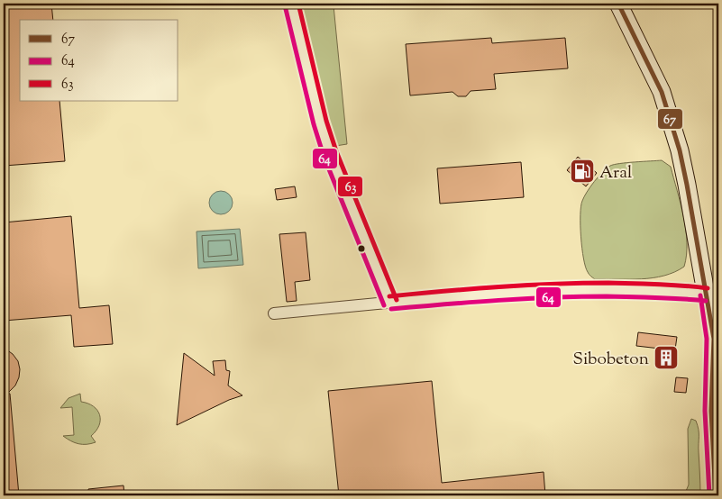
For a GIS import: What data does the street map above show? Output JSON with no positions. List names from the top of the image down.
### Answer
{
  "places": {
    "fuel station": ["Aral"],
    "building": ["Sibobeton"]
  },
  "lines": ["transit line 67", "transit line 63", "transit line 64"],
  "legend": ["67", "64", "63"]
}
